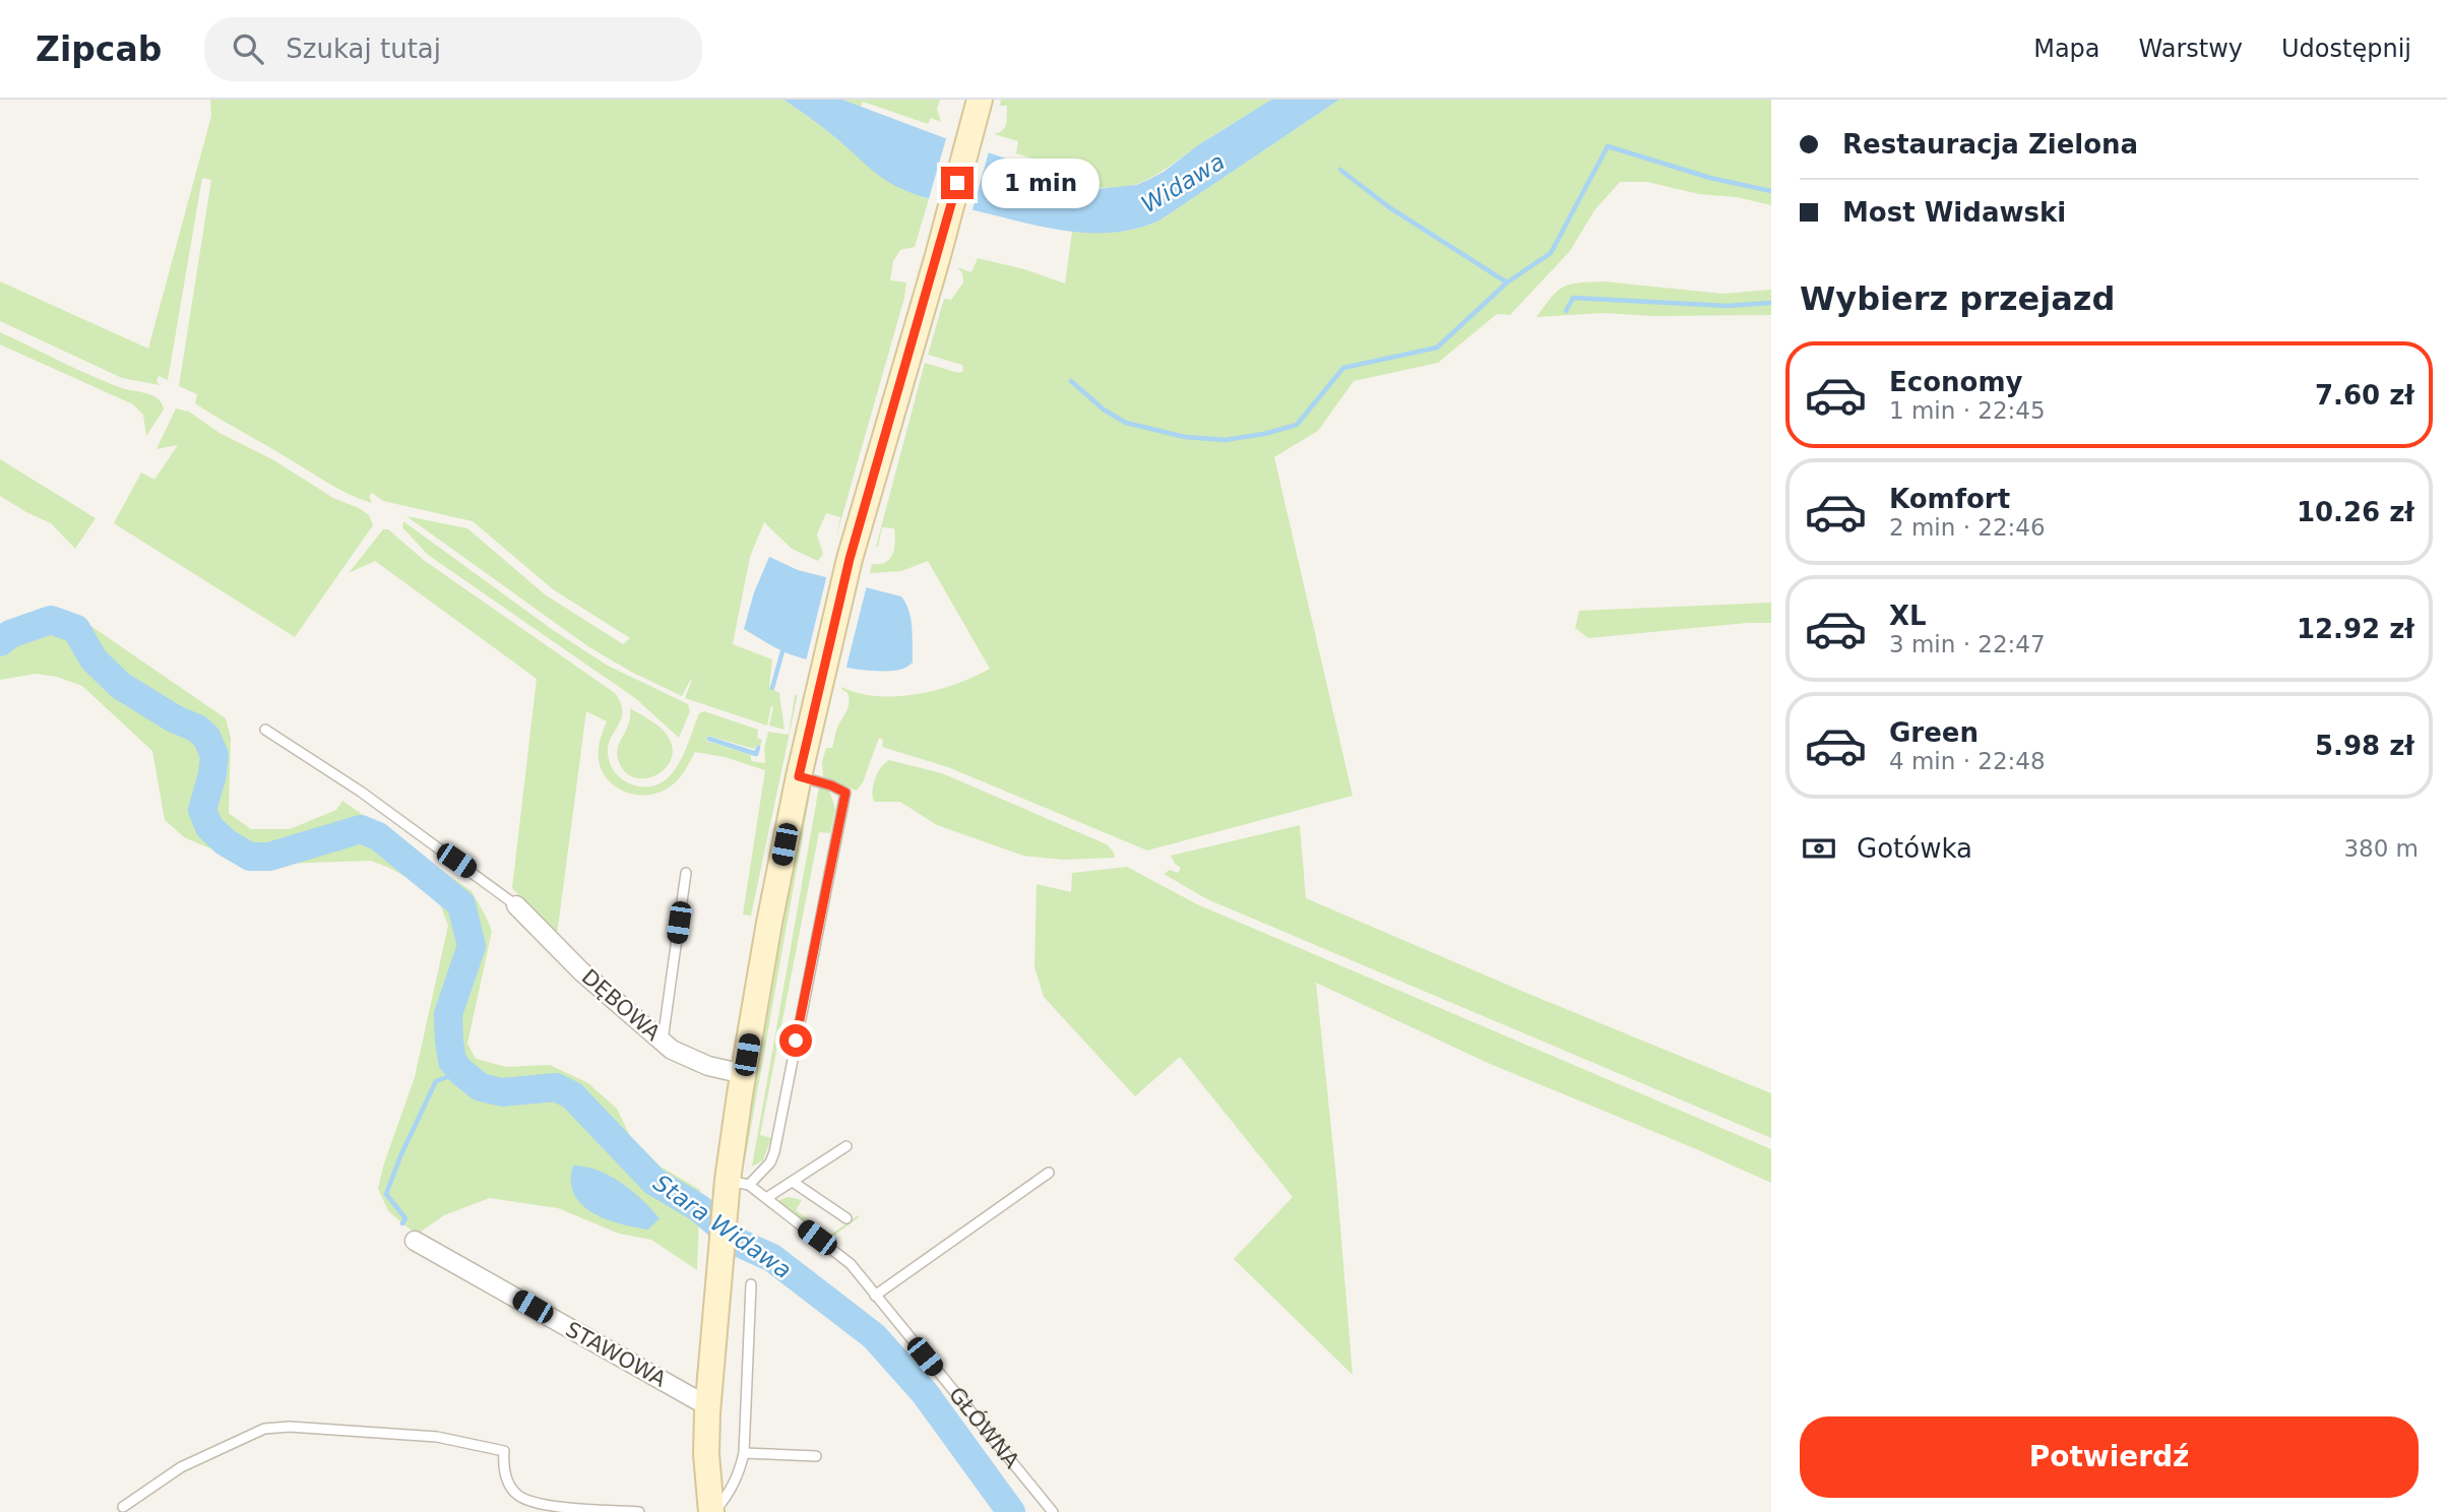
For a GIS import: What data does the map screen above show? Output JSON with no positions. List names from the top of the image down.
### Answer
{
  "streets": {
    "street": ["DĘBOWA", "STAWOWA"],
    "lane": ["GŁÓWNA"]
  },
  "water": ["Widawa", "Stara Widawa"],
  "page": {
    "header": "Zipcab",
    "search": "Szukaj tutaj",
    "nav": ["Mapa", "Warstwy", "Udostępnij"],
    "banner": ["Restauracja Zielona", "Most Widawski"],
    "bubble": "1 min",
    "heading": "Wybierz przejazd",
    "list": [
      {
        "name": "Economy",
        "note": "1 min · 22:45",
        "value": "7.60 zł"
      },
      {
        "name": "Komfort",
        "note": "2 min · 22:46",
        "value": "10.26 zł"
      },
      {
        "name": "XL",
        "note": "3 min · 22:47",
        "value": "12.92 zł"
      },
      {
        "name": "Green",
        "note": "4 min · 22:48",
        "value": "5.98 zł"
      }
    ],
    "pay": ["Gotówka", "380 m"],
    "buttons": "Potwierdź"
  }
}
